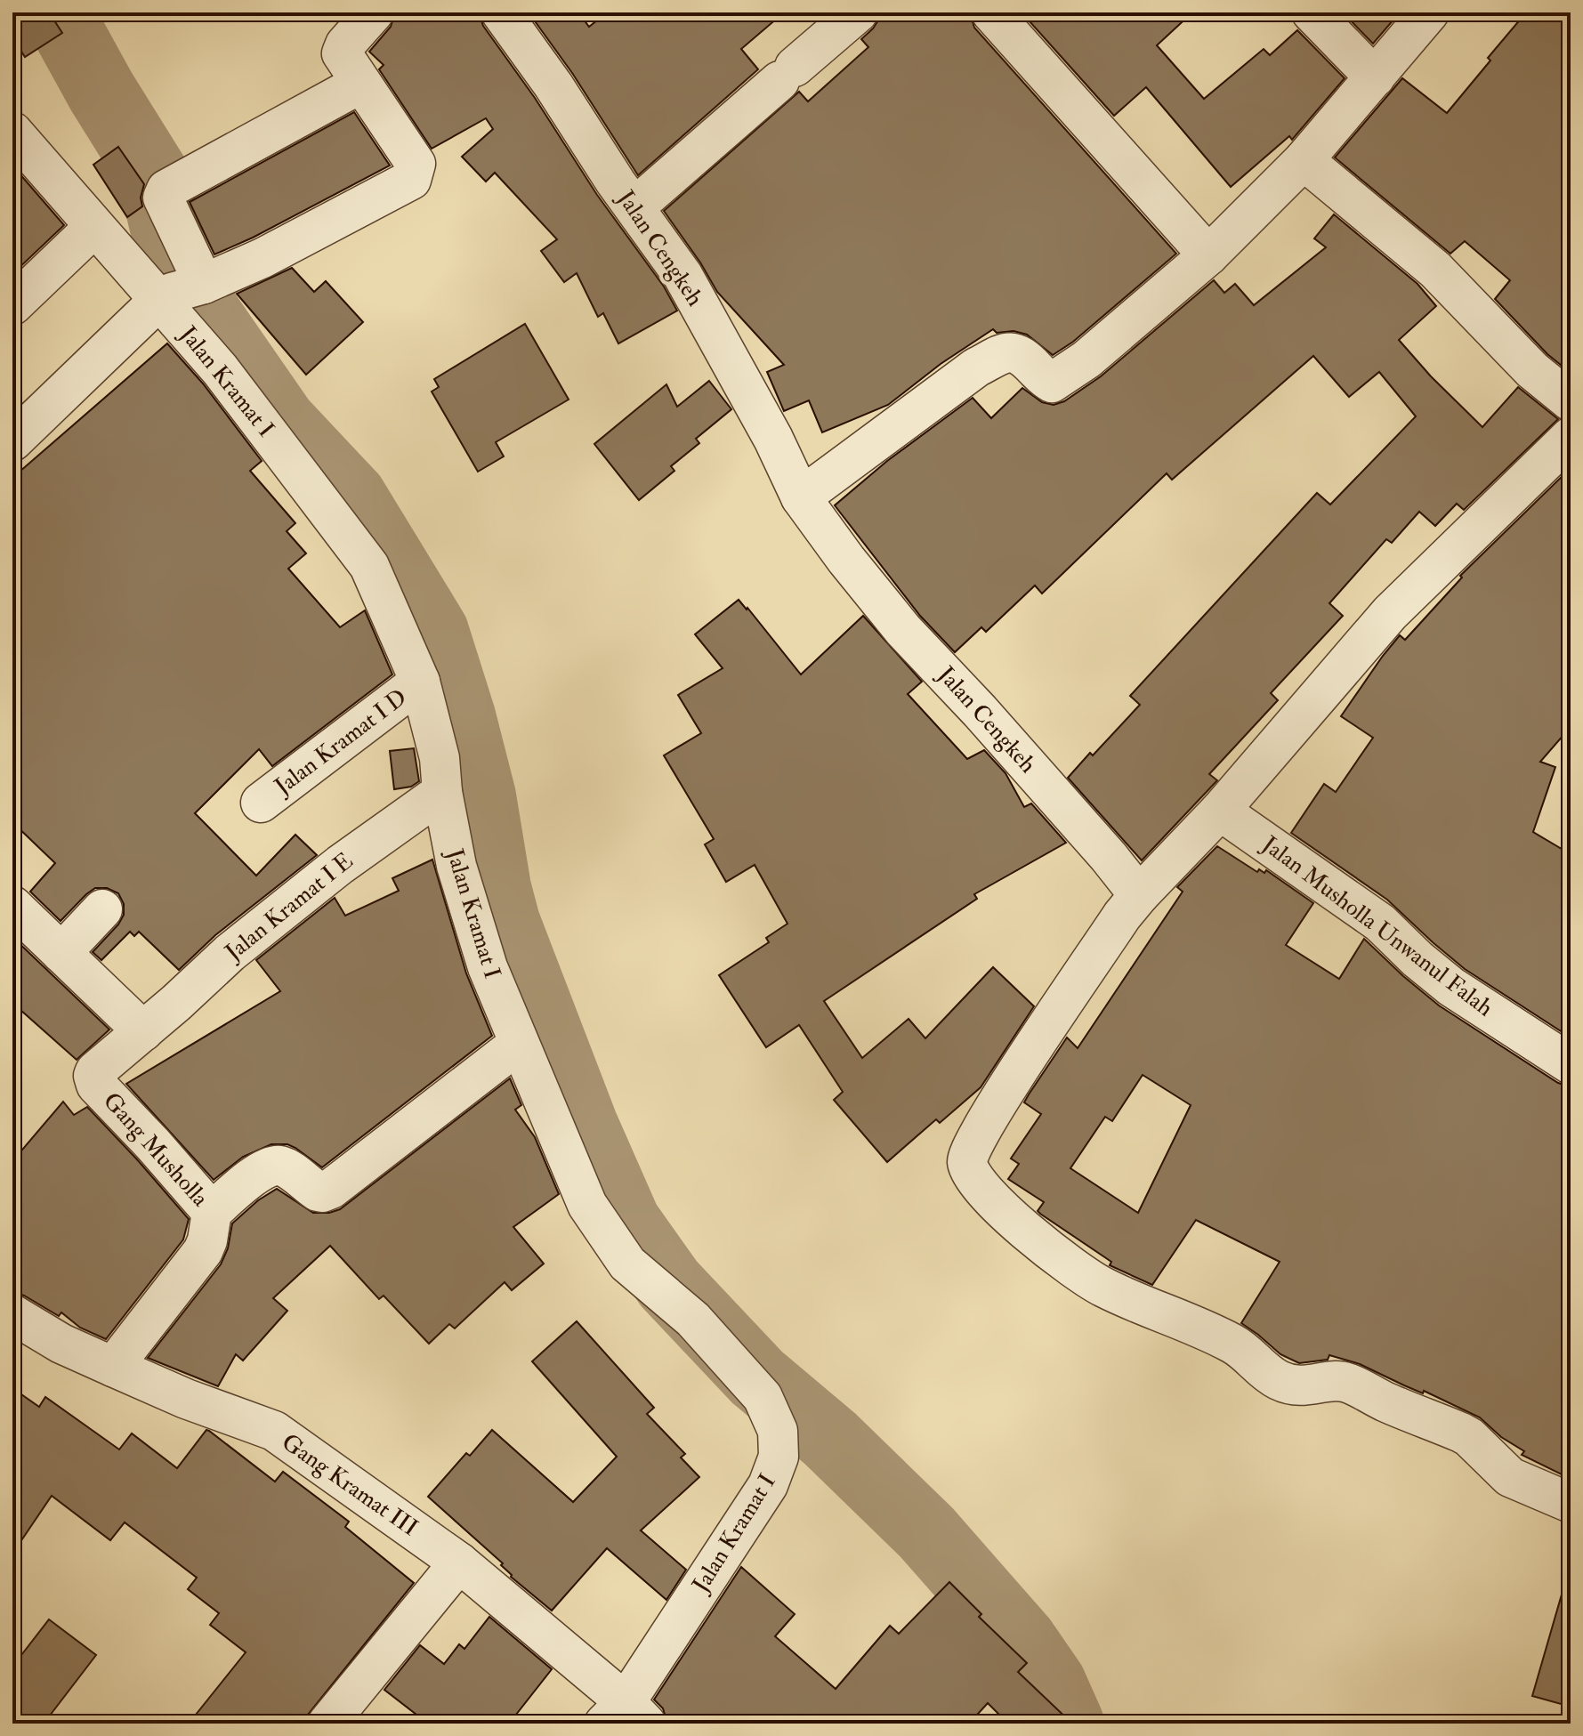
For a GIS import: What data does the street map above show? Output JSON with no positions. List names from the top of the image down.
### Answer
{
  "streets": {
    "street": [
      "Jalan Cengkeh",
      "Jalan Kramat I",
      "Jalan Kramat I D",
      "Jalan Kramat I E",
      "Jalan Musholla Unwanul Falah",
      "Gang Musholla",
      "Gang Kramat III"
    ]
  },
  "crossings": [
    ["Jalan Kramat I", "Jalan Kramat I D"],
    ["Jalan Kramat I", "Jalan Kramat I E"],
    ["Jalan Kramat I", "Gang Musholla"],
    ["Jalan Kramat I", "Gang Kramat III"],
    ["Jalan Kramat I E", "Gang Musholla"]
  ]
}
